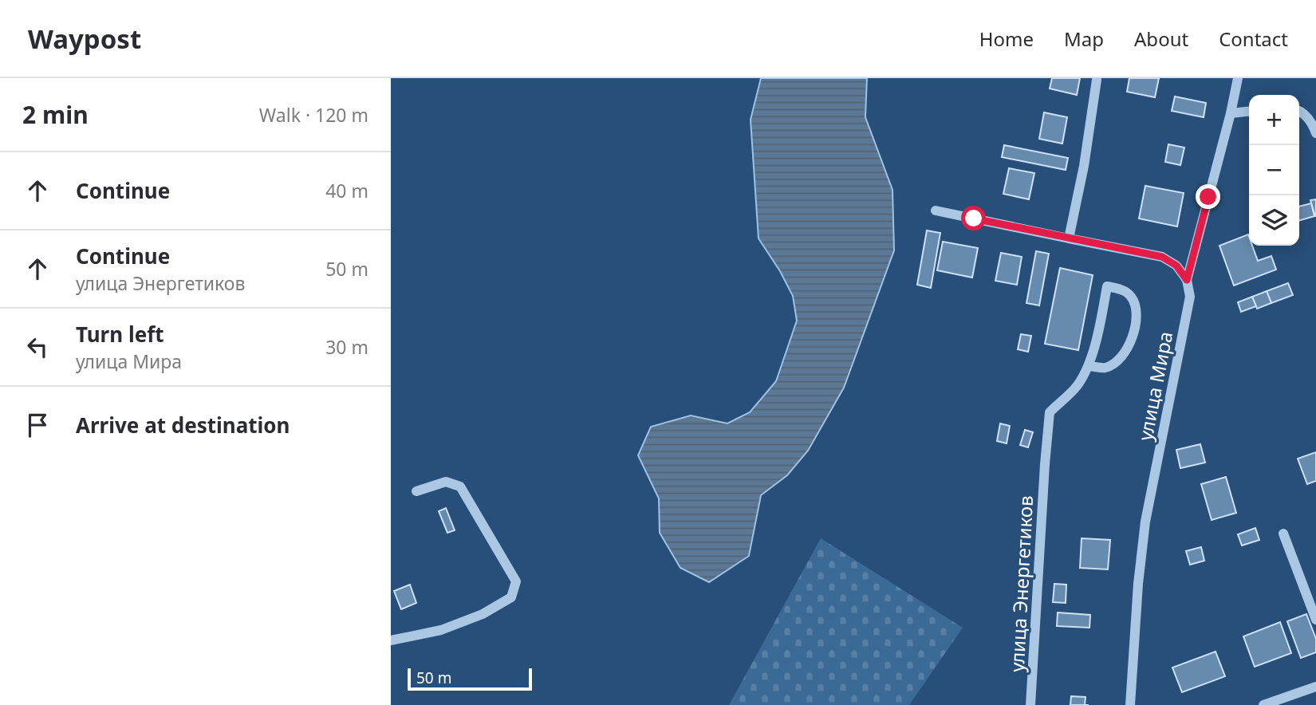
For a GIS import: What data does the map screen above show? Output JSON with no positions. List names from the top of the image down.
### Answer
{
  "streets": {
    "street": ["улица Мира", "улица Энергетиков"]
  },
  "scale_bar": "50 m",
  "page": {
    "header": "Waypost",
    "nav": [
      "Home",
      "Map",
      "About",
      "Contact"
    ],
    "heading": ["2 min", "Walk · 120 m"],
    "map_buttons": ["+", "−"],
    "list": [
      ["Continue", "40 m"],
      ["Continue", "улица Энергетиков", "50 m"],
      ["Turn left", "улица Мира", "30 m"],
      "Arrive at destination"
    ],
    "scale": "50 m"
  }
}
